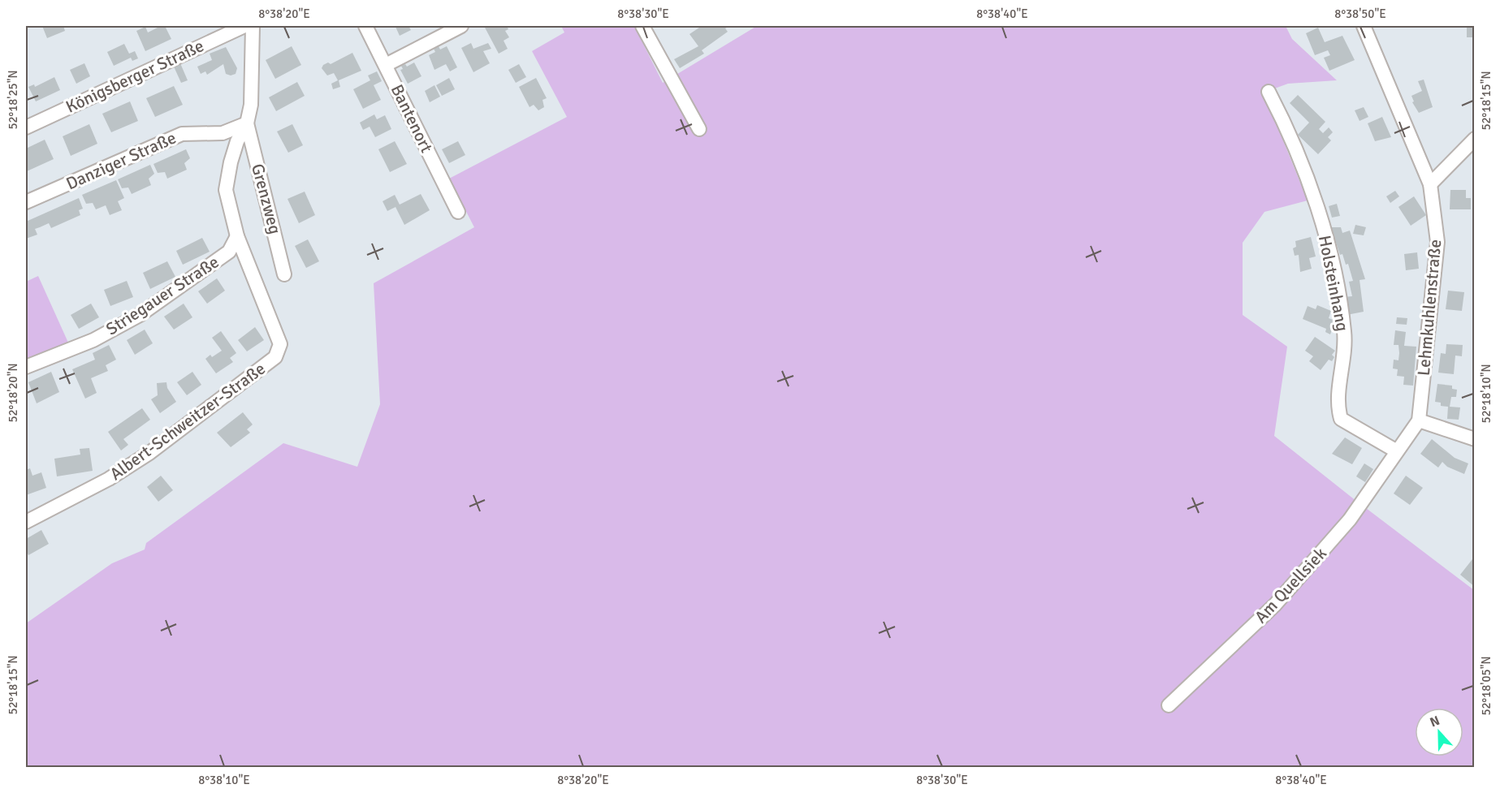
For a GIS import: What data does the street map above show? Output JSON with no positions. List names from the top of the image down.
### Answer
{
  "streets": {
    "street": [
      "Königsberger Straße",
      "Bantenort",
      "Danziger Straße",
      "Grenzweg",
      "Holsteinhang",
      "Striegauer Straße",
      "Lehmkuhlenstraße",
      "Albert-Schweitzer-Straße",
      "Am Quellsiek"
    ]
  },
  "crossings": [
    ["Danziger Straße", "Grenzweg"],
    ["Grenzweg", "Striegauer Straße"],
    ["Grenzweg", "Albert-Schweitzer-Straße"],
    ["Holsteinhang", "Lehmkuhlenstraße"],
    ["Holsteinhang", "Am Quellsiek"],
    ["Lehmkuhlenstraße", "Am Quellsiek"]
  ],
  "north": "top",
  "coordinates": [
    "8°38'20\"E",
    "8°38'30\"E",
    "8°38'40\"E",
    "8°38'50\"E",
    "52°18'25\"N",
    "52°18'15\"N",
    "52°18'20\"N",
    "52°18'10\"N",
    "52°18'05\"N",
    "8°38'10\"E"
  ]
}
